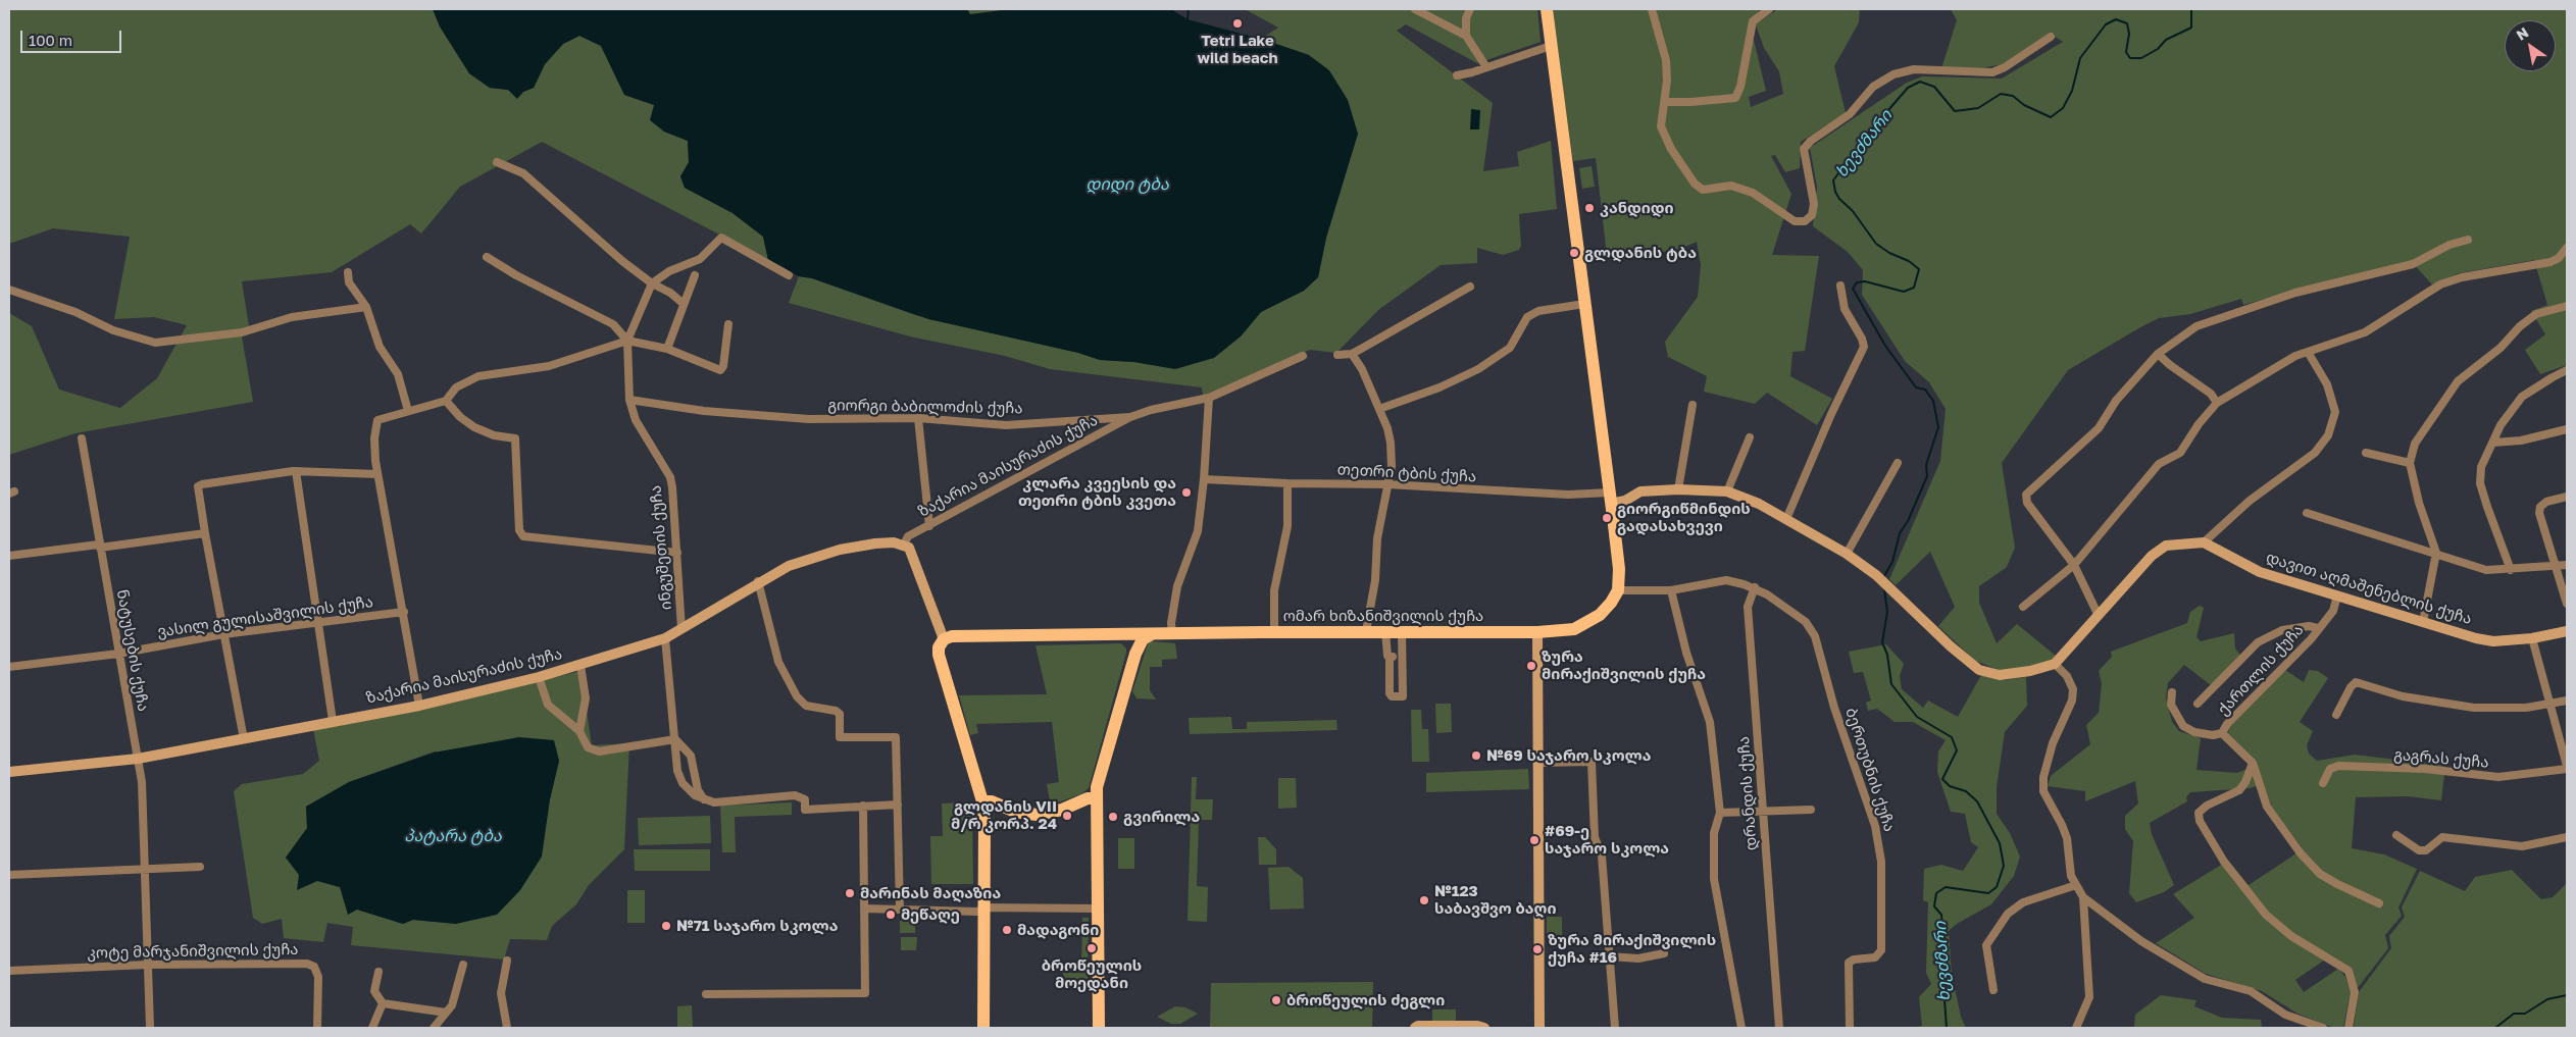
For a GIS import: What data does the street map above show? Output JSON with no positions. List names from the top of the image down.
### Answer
{
  "streets": {
    "main road": ["ომარ ხიზანიშვილის ქუჩა"],
    "street": [
      "გიორგი ბაბილოძის ქუჩა",
      "ზაქარია მაისურაძის ქუჩა",
      "თეთრი ტბის ქუჩა",
      "ინგუშეთის ქუჩა",
      "დავით აღმაშენებლის ქუჩა",
      "ვასილ გულისაშვილის ქუჩა",
      "ნატუსების ქუჩა",
      "ქართლის ქუჩა",
      "გაგრას ქუჩა",
      "ბერთუბნის ქუჩა",
      "დრანდის ქუჩა",
      "კოტე მარჯანიშვილის ქუჩა"
    ]
  },
  "crossings": [
    ["გიორგი ბაბილოძის ქუჩა", "ზაქარია მაისურაძის ქუჩა"],
    ["გიორგი ბაბილოძის ქუჩა", "ინგუშეთის ქუჩა"],
    ["ზაქარია მაისურაძის ქუჩა", "ინგუშეთის ქუჩა"],
    ["ზაქარია მაისურაძის ქუჩა", "ნატუსების ქუჩა"],
    ["დავით აღმაშენებლის ქუჩა", "ქართლის ქუჩა"],
    ["ვასილ გულისაშვილის ქუჩა", "ნატუსების ქუჩა"],
    ["ნატუსების ქუჩა", "კოტე მარჯანიშვილის ქუჩა"],
    ["ბერთუბნის ქუჩა", "დრანდის ქუჩა"]
  ],
  "water": ["ხევძმარი", "დიდი ტბა", "პატარა ტბა"],
  "places": [
    "Tetri Lake wild beach",
    "კანდიდი",
    "გლდანის ტბა",
    "კლარა კვეესის და თეთრი ტბის კვეთა",
    "გიორგიწმინდის გადასახვევი",
    "ზურა მირაქიშვილის ქუჩა",
    "№69 საჯარო სკოლა",
    "გლდანის VII მ/რ კორპ. 24",
    "გვირილა",
    "#69-ე საჯარო სკოლა",
    "მარინას მაღაზია",
    "№123 საბავშვო ბაღი",
    "მეწაღე",
    "№71 საჯარო სკოლა",
    "მადაგონი",
    "ბროწეულის მოედანი",
    "ზურა მირაქიშვილის ქუჩა #16",
    "ბროწეულის ძეგლი"
  ],
  "scale_bar": "100 m",
  "north": "top left"
}
